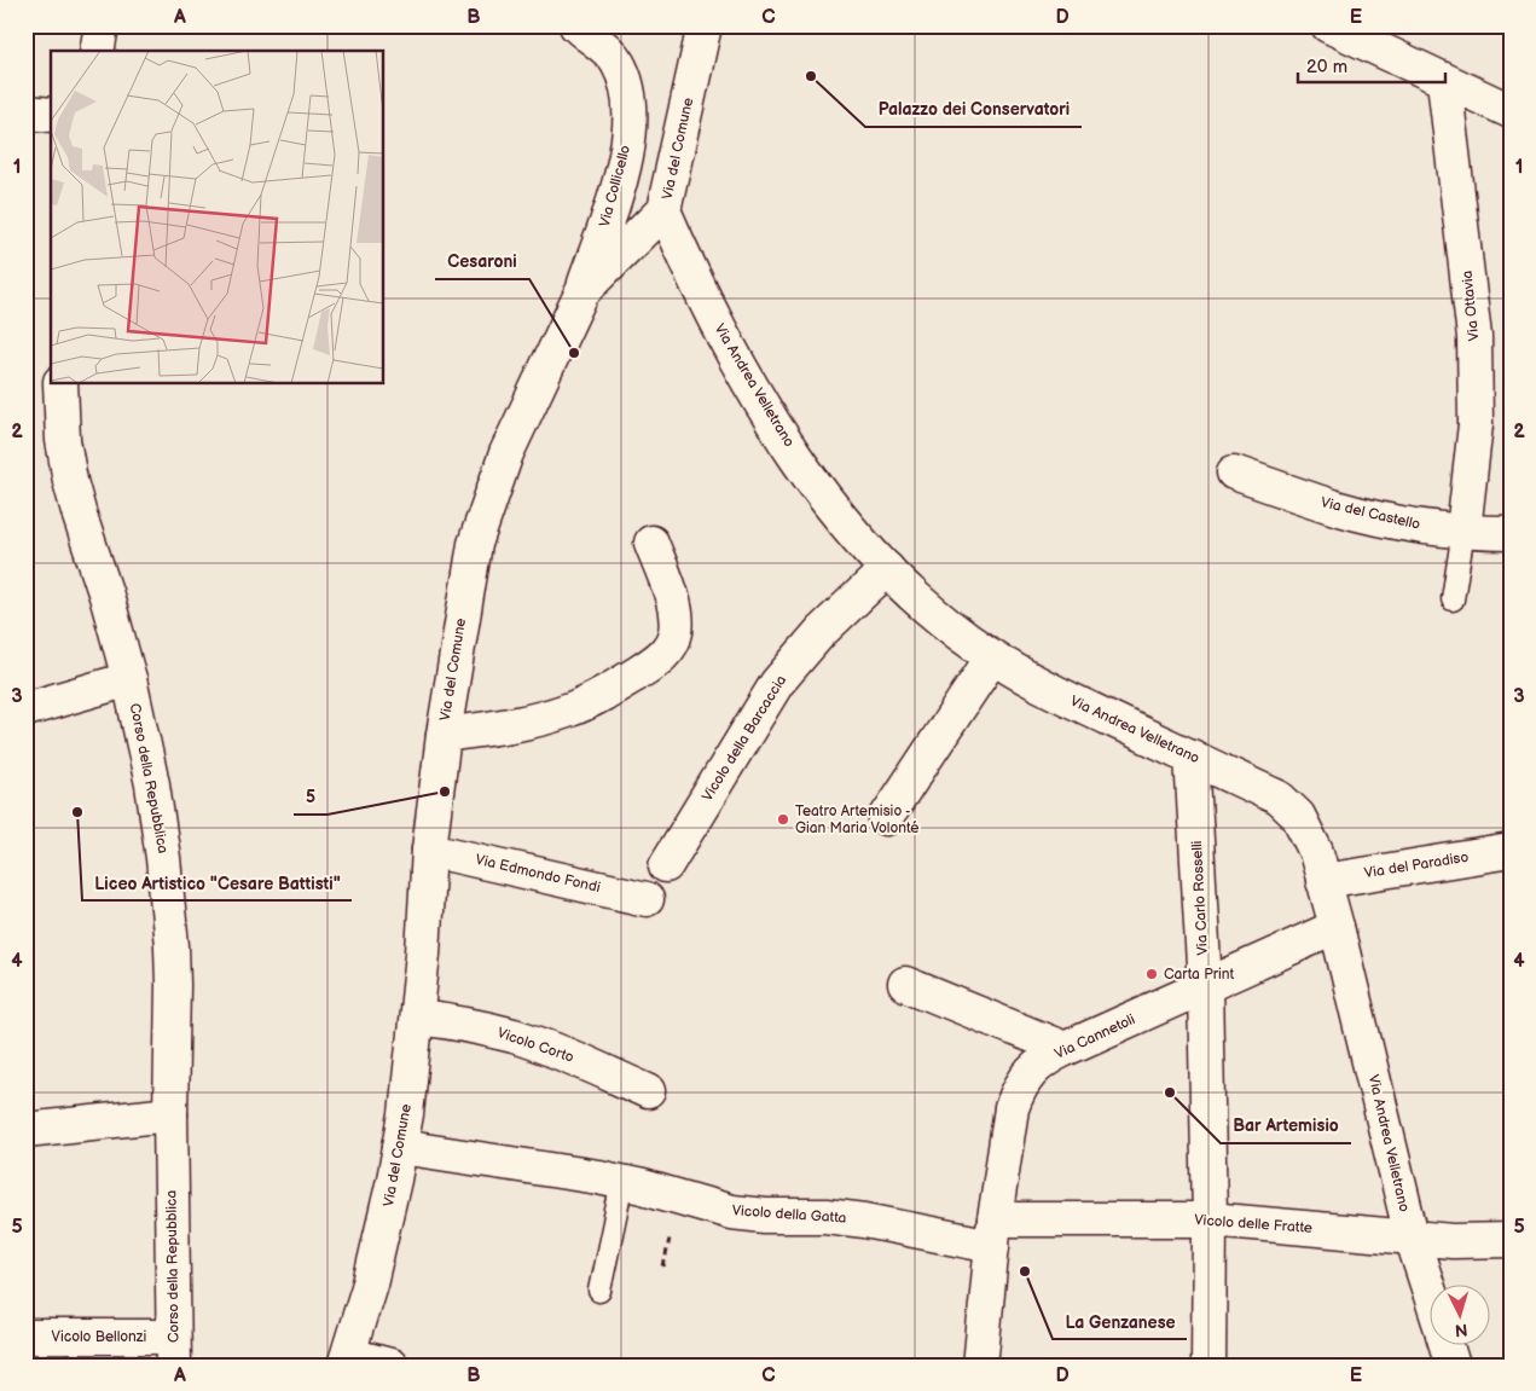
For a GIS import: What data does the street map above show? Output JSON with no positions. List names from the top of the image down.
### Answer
{
  "streets": {
    "street": [
      "Via del Comune",
      "Via Collicello",
      "Via Ottavia",
      "Via Andrea Velletrano",
      "Via del Castello",
      "Vicolo della Barcaccia",
      "Corso della Repubblica",
      "Via del Paradiso",
      "Via Edmondo Fondi",
      "Via Carlo Rosselli",
      "Via Cannetoli",
      "Vicolo Corto",
      "Vicolo della Gatta",
      "Vicolo delle Fratte",
      "Vicolo Bellonzi"
    ]
  },
  "crossings": [
    ["Via del Comune", "Via Collicello"],
    ["Via del Comune", "Via Andrea Velletrano"],
    ["Via del Comune", "Via Edmondo Fondi"],
    ["Via del Comune", "Vicolo Corto"],
    ["Via del Comune", "Vicolo della Gatta"],
    ["Via Ottavia", "Via del Castello"],
    ["Via Andrea Velletrano", "Vicolo della Barcaccia"],
    ["Via Andrea Velletrano", "Via del Paradiso"],
    ["Via Andrea Velletrano", "Via Carlo Rosselli"],
    ["Via Andrea Velletrano", "Via Cannetoli"],
    ["Via Andrea Velletrano", "Vicolo delle Fratte"],
    ["Corso della Repubblica", "Vicolo Bellonzi"],
    ["Via Carlo Rosselli", "Via Cannetoli"],
    ["Via Carlo Rosselli", "Vicolo delle Fratte"],
    ["Via Cannetoli", "Vicolo della Gatta"],
    ["Via Cannetoli", "Vicolo delle Fratte"],
    ["Vicolo della Gatta", "Vicolo delle Fratte"]
  ],
  "places": [
    "Palazzo dei Conservatori",
    "Cesaroni",
    "5",
    "Liceo Artistico \"Cesare Battisti\"",
    "Teatro Artemisio - Gian Maria Volonté",
    "Carta Print",
    "Bar Artemisio",
    "La Genzanese"
  ],
  "scale_bar": "20 m",
  "north": "bottom",
  "grid": {
    "columns": [
      "A",
      "B",
      "C",
      "D",
      "E"
    ],
    "rows": [
      "1",
      "2",
      "3",
      "4",
      "5"
    ]
  }
}
